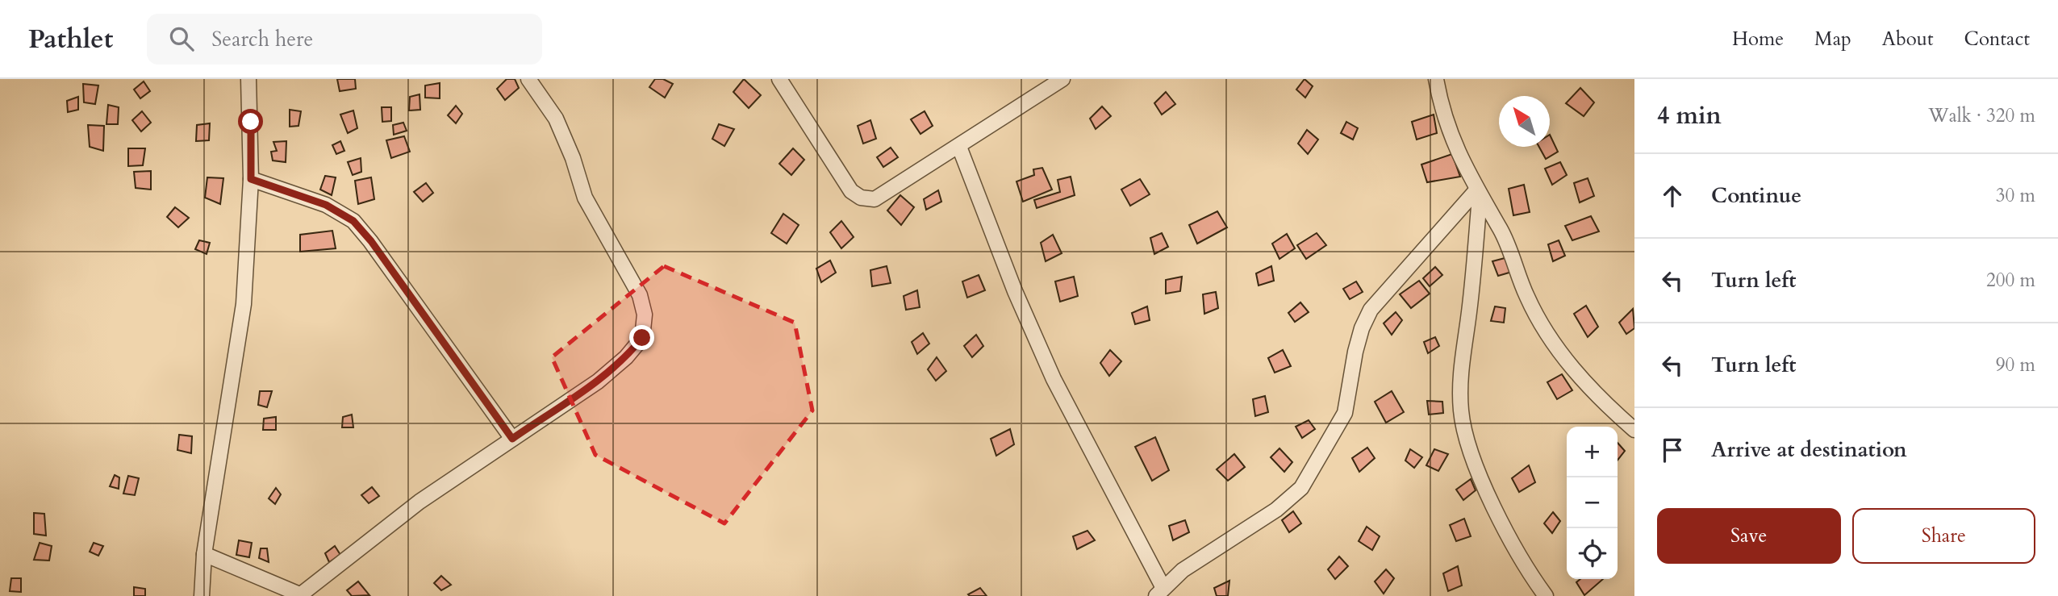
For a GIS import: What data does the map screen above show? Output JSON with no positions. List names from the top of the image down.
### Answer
{
  "north": "top left",
  "page": {
    "header": "Pathlet",
    "search": "Search here",
    "nav": [
      "Home",
      "Map",
      "About",
      "Contact"
    ],
    "heading": ["4 min", "Walk · 320 m"],
    "list": [
      ["Continue", "30 m"],
      ["Turn left", "200 m"],
      ["Turn left", "90 m"],
      "Arrive at destination"
    ],
    "map_buttons": ["+", "−"],
    "buttons": ["Save", "Share"]
  }
}
